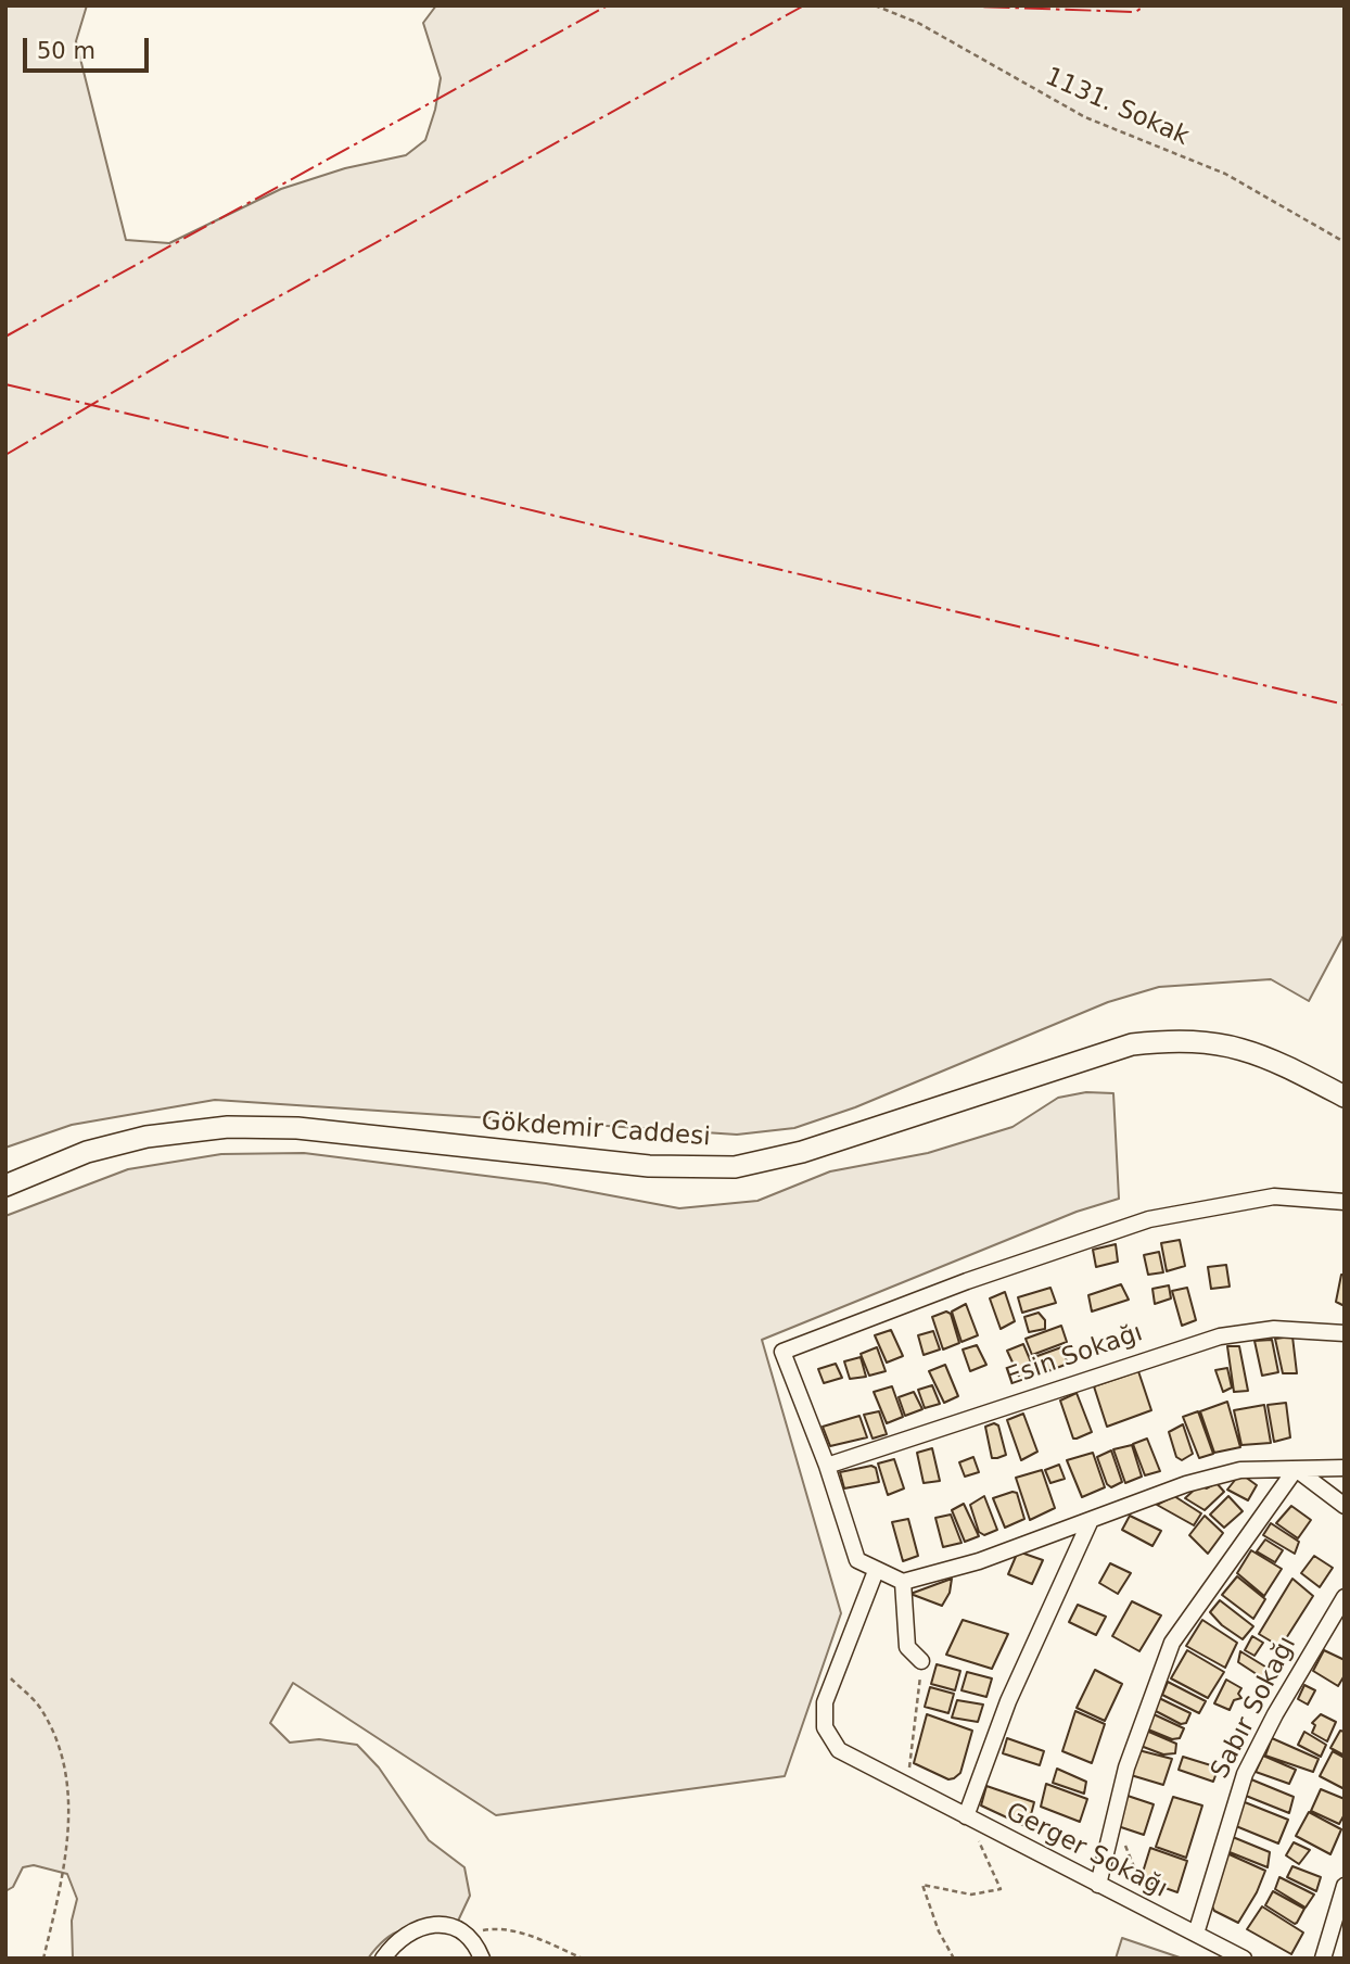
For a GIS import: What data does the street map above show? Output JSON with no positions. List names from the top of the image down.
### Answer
{
  "streets": {
    "main road": ["Gökdemir Caddesi"],
    "street": ["Esin Sokağı", "Sabır Sokağı", "Gerger Sokağı"],
    "path": ["1131. Sokak"]
  },
  "crossings": [
    ["Sabır Sokağı", "Gerger Sokağı"]
  ],
  "scale_bar": "50 m"
}
